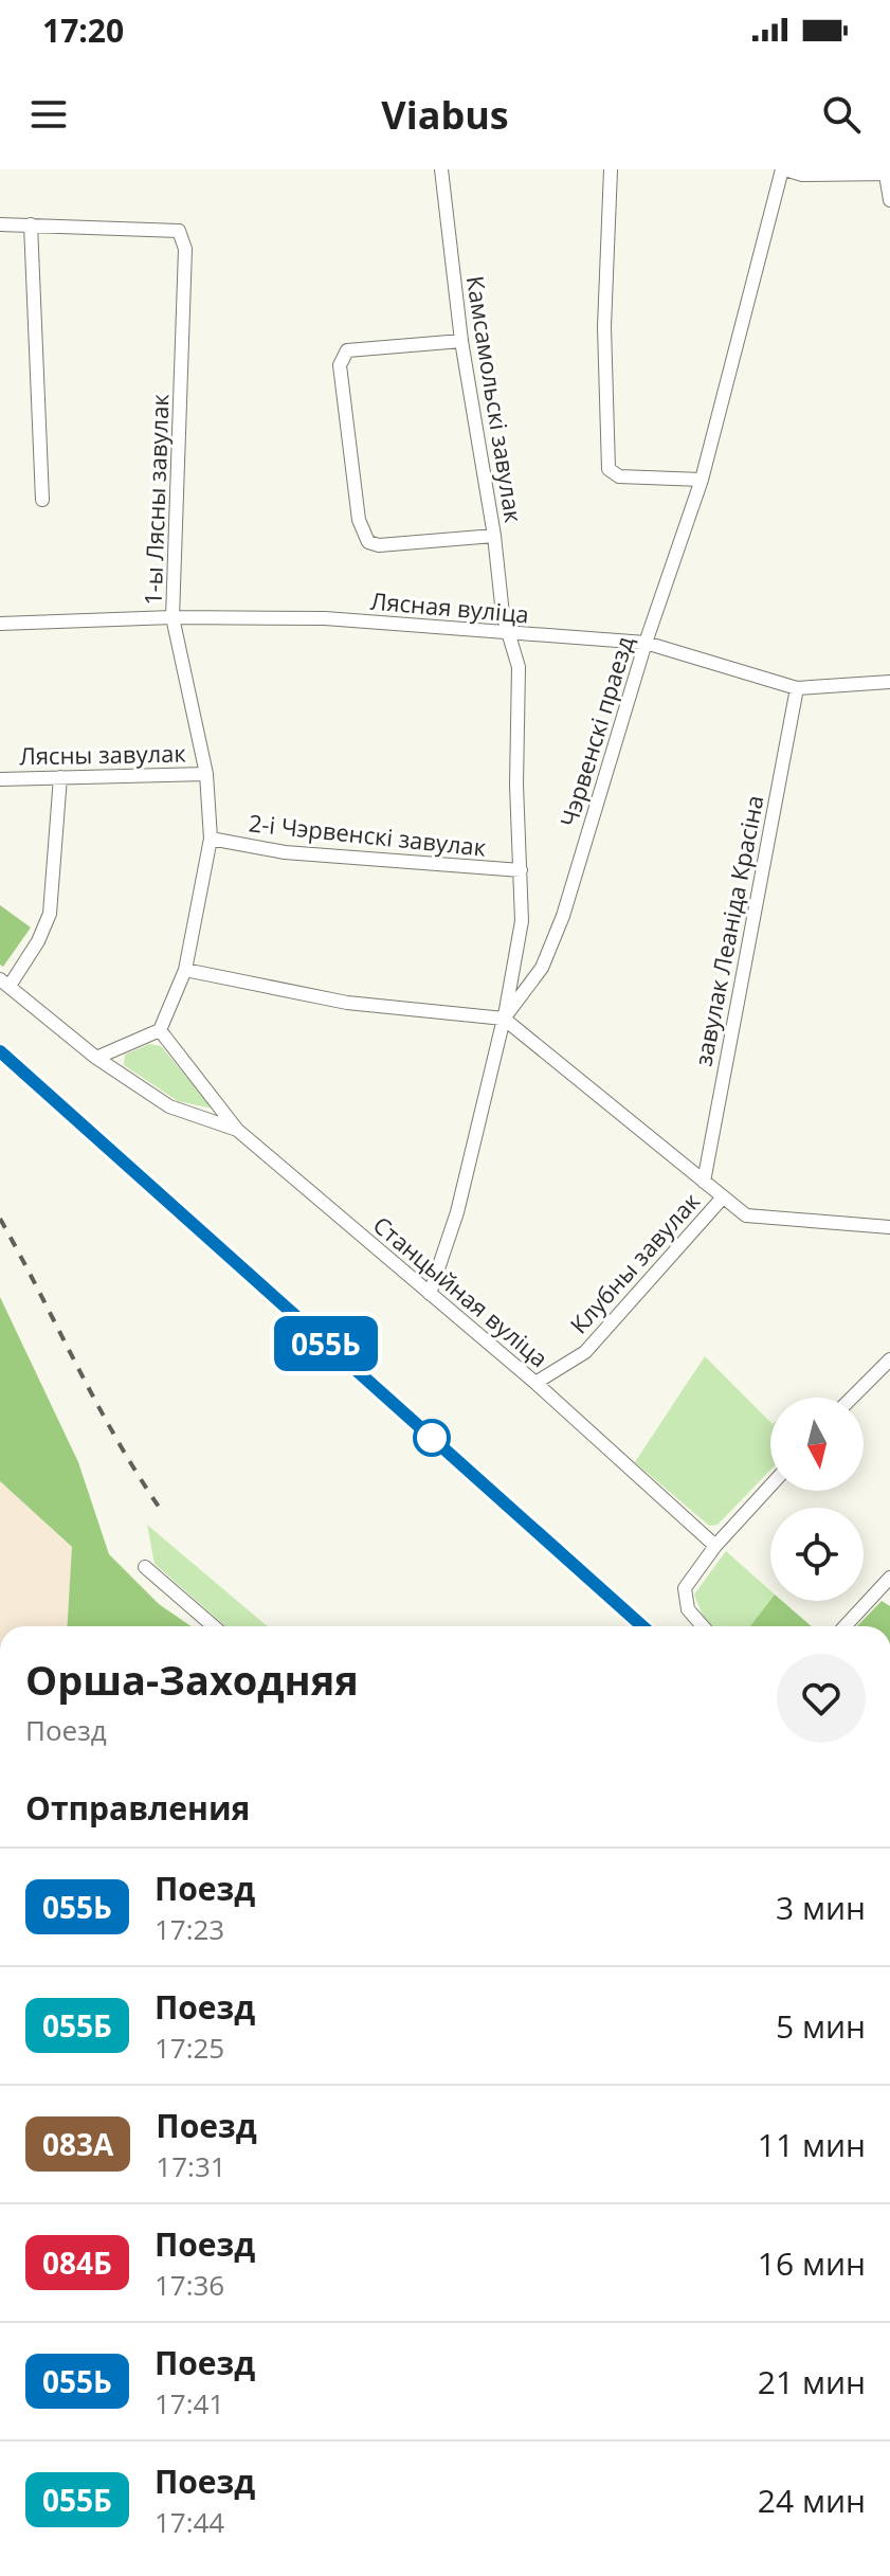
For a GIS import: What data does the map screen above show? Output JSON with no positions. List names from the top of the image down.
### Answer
{
  "streets": {
    "street": [
      "Камсамольскі завулак",
      "1-ы Лясны завулак",
      "Лясная вуліца",
      "Чэрвенскі праезд",
      "Лясны завулак",
      "2-і Чэрвенскі завулак",
      "завулак Леаніда Красіна",
      "Клубны завулак",
      "Станцыйная вуліца"
    ]
  },
  "crossings": [
    ["Камсамольскі завулак", "Лясная вуліца"],
    ["Камсамольскі завулак", "Чэрвенскі праезд"],
    ["Камсамольскі завулак", "2-і Чэрвенскі завулак"],
    ["1-ы Лясны завулак", "Лясная вуліца"],
    ["1-ы Лясны завулак", "Лясны завулак"],
    ["1-ы Лясны завулак", "2-і Чэрвенскі завулак"],
    ["Лясная вуліца", "Чэрвенскі праезд"],
    ["Лясная вуліца", "завулак Леаніда Красіна"],
    ["Чэрвенскі праезд", "Станцыйная вуліца"],
    ["Клубны завулак", "Станцыйная вуліца"]
  ],
  "north": "bottom",
  "page": {
    "status": "17:20",
    "header": "Viabus",
    "on_map": "055Ь",
    "heading": [
      ["Орша-Заходняя", "Поезд"],
      "Отправления"
    ],
    "list": [
      {
        "mark": "055Ь",
        "name": "Поезд",
        "note": "17:23",
        "value": "3 мин"
      },
      {
        "mark": "055Б",
        "name": "Поезд",
        "note": "17:25",
        "value": "5 мин"
      },
      {
        "mark": "083А",
        "name": "Поезд",
        "note": "17:31",
        "value": "11 мин"
      },
      {
        "mark": "084Б",
        "name": "Поезд",
        "note": "17:36",
        "value": "16 мин"
      },
      {
        "mark": "055Ь",
        "name": "Поезд",
        "note": "17:41",
        "value": "21 мин"
      },
      {
        "mark": "055Б",
        "name": "Поезд",
        "note": "17:44",
        "value": "24 мин"
      }
    ]
  }
}
